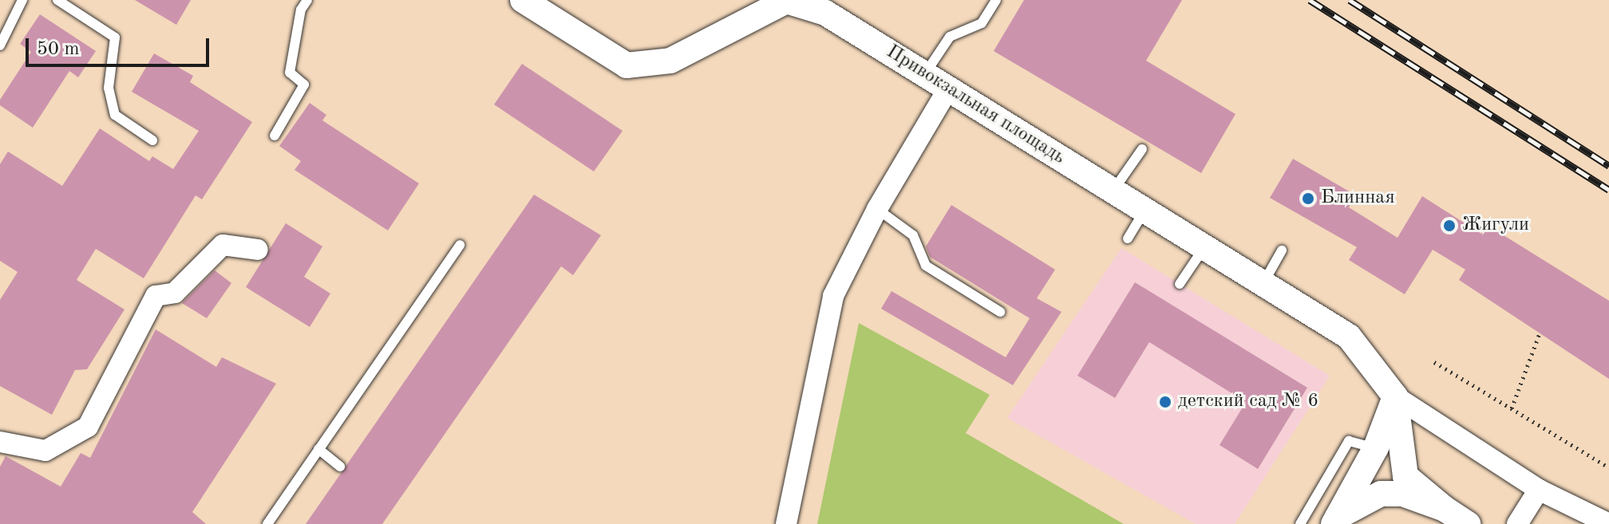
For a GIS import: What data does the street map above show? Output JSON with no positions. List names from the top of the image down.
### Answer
{
  "streets": {
    "street": ["Привокзальная площадь"]
  },
  "places": ["Блинная", "Жигули", "детский сад № 6"],
  "scale_bar": "50 m"
}
